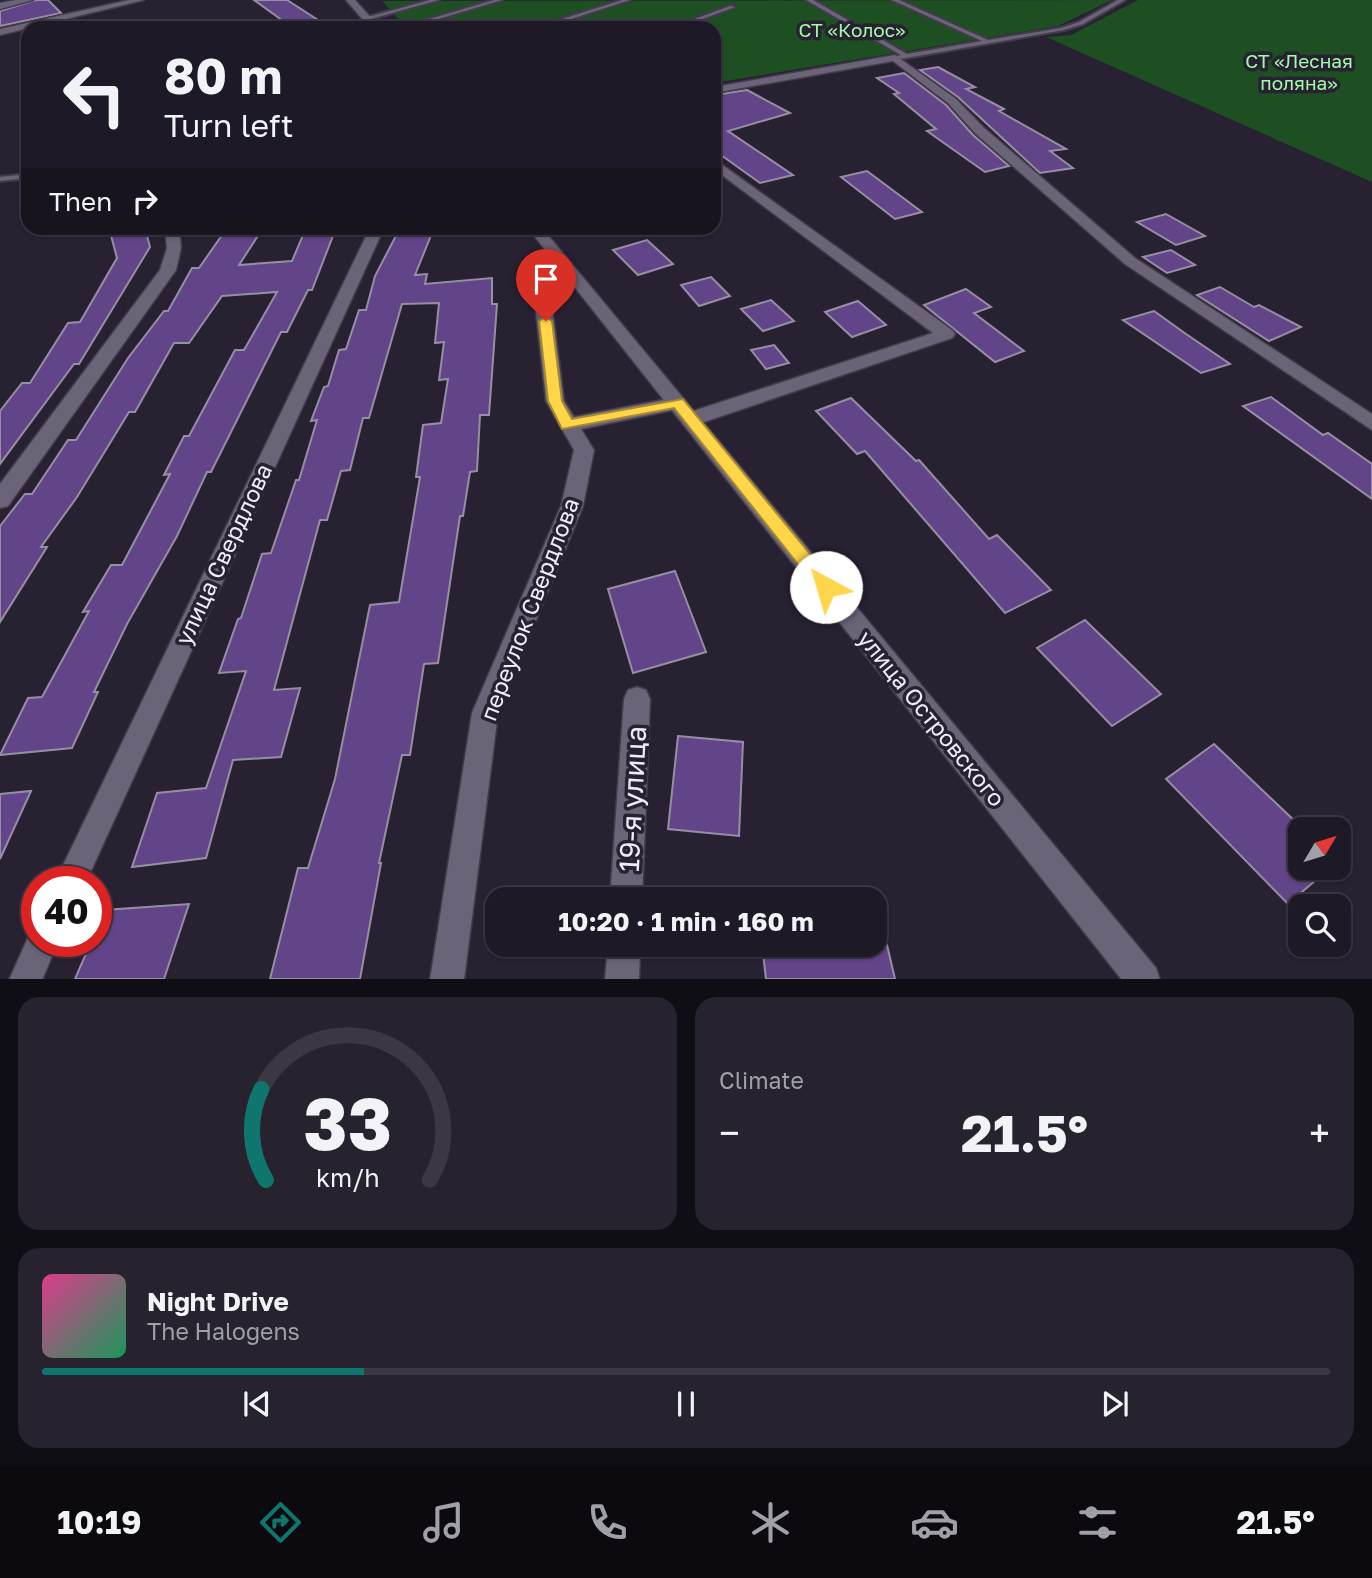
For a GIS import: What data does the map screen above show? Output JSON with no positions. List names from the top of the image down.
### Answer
{
  "streets": {
    "street": [
      "улица Свердлова",
      "переулок Свердлова",
      "улица Островского",
      "19-я улица"
    ]
  },
  "crossings": [
    ["переулок Свердлова", "улица Островского"]
  ],
  "parks": ["СТ «Колос»", "СТ «Лесная поляна»"],
  "north": "top right",
  "page": {
    "turn": ["80 m", "Turn left"],
    "then": "Then",
    "limit": "40",
    "trip": "10:20 · 1 min · 160 m",
    "tile": "Climate",
    "heat": ["−", "21.5°", "+"],
    "song": ["Night Drive", "The Halogens"],
    "tabs": ["10:19", "21.5°"],
    "gauge": ["33", "km/h"]
  }
}
